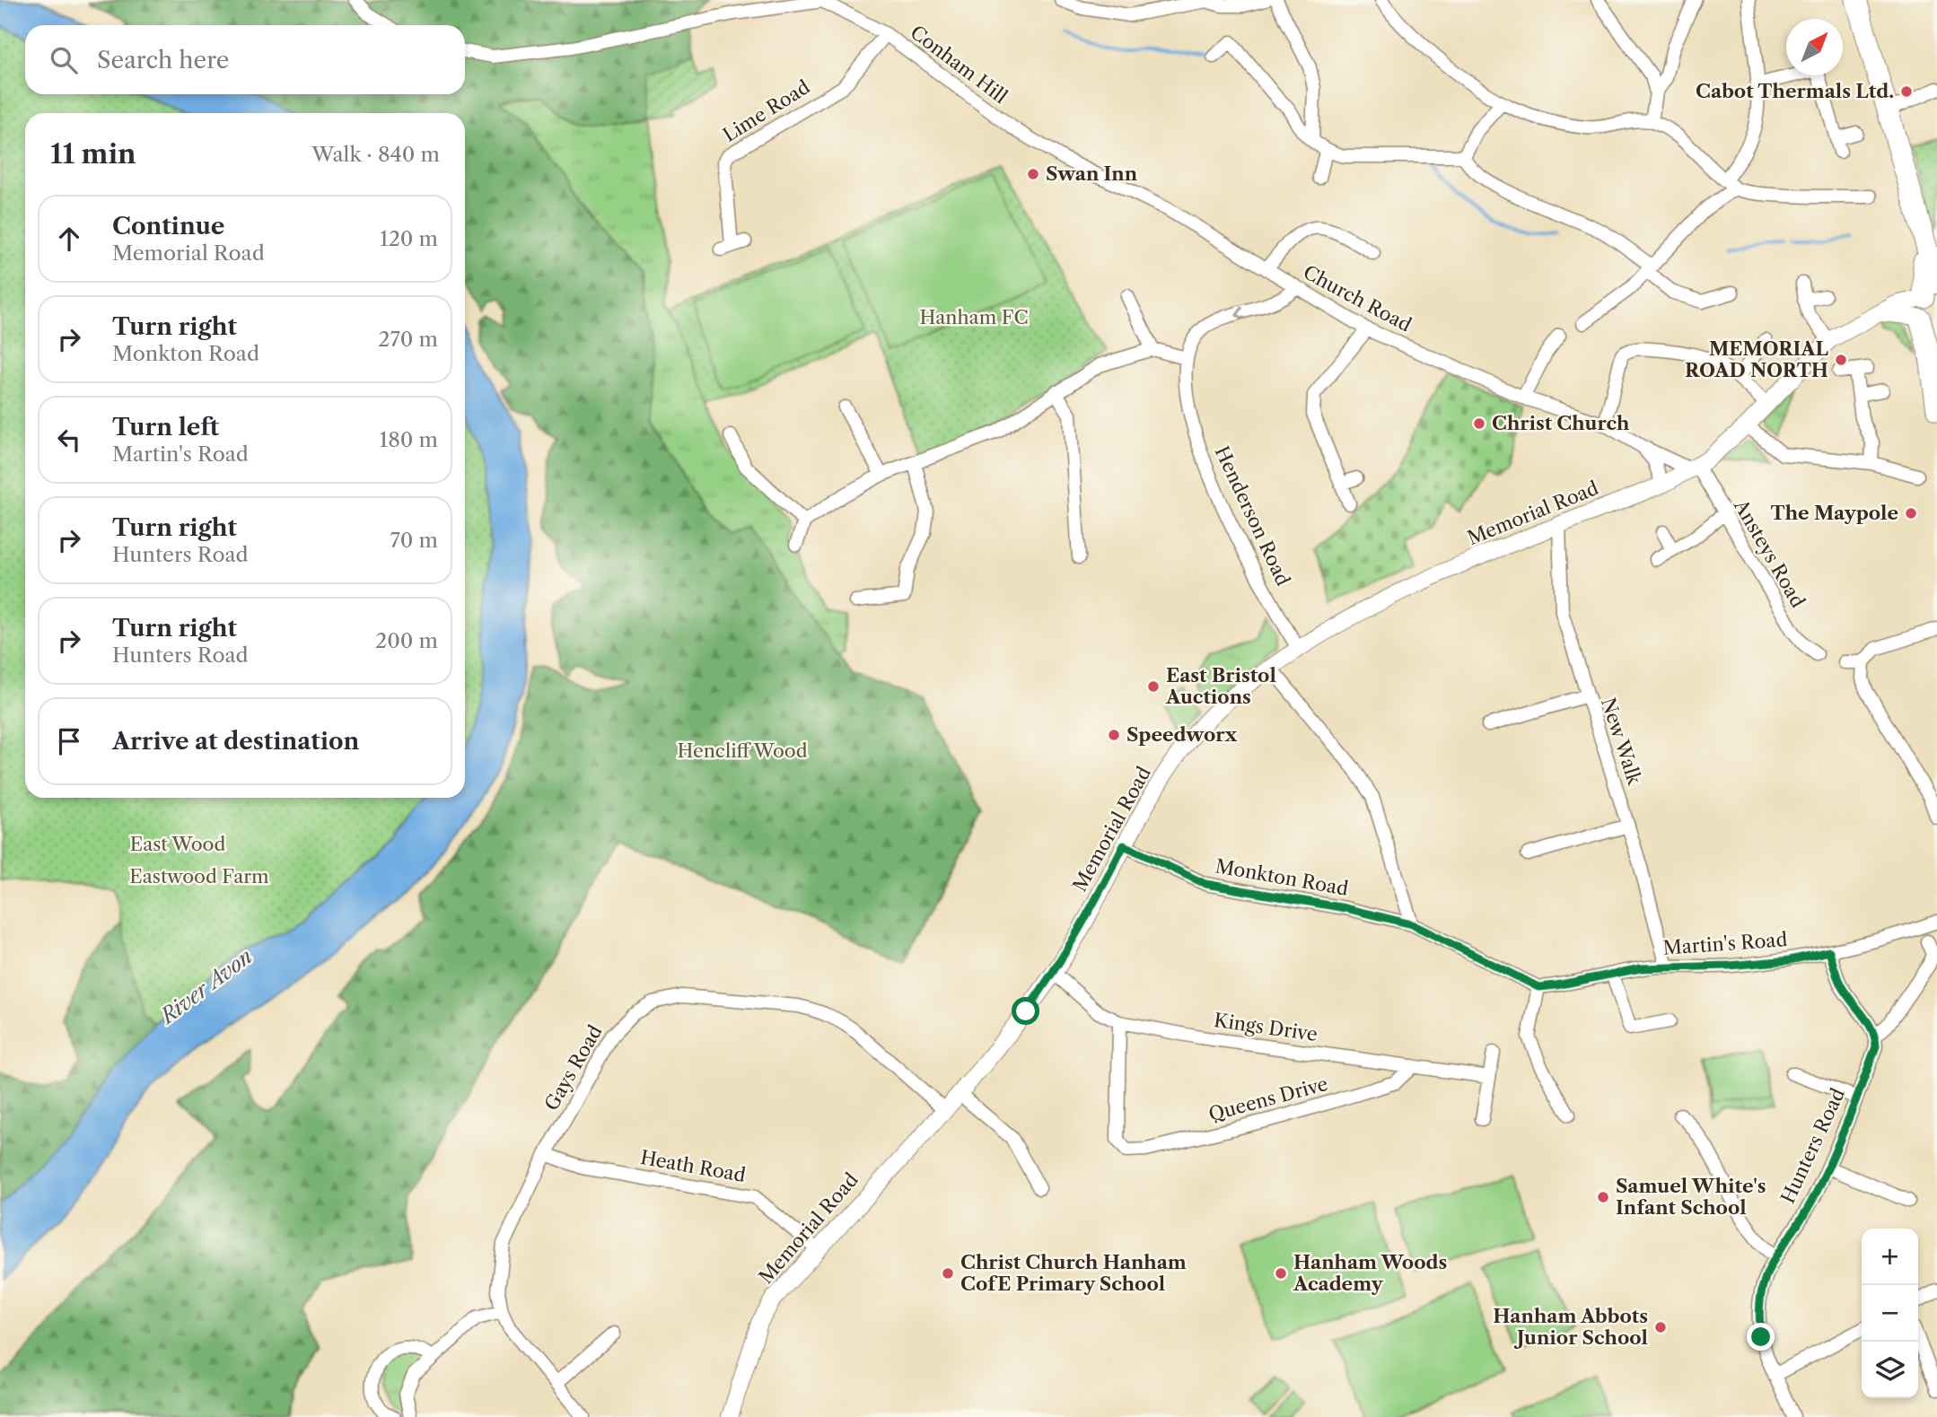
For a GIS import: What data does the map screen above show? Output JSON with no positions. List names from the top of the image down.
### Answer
{
  "streets": {
    "street": [
      "Conham Hill",
      "Lime Road",
      "Church Road",
      "Memorial Road",
      "Henderson Road",
      "Ansteys Road",
      "New Walk",
      "Monkton Road",
      "Martin's Road",
      "Kings Drive",
      "Gays Road",
      "Queens Drive",
      "Hunters Road",
      "Heath Road"
    ]
  },
  "crossings": [
    ["Conham Hill", "Lime Road"],
    ["Conham Hill", "Church Road"],
    ["Church Road", "Memorial Road"],
    ["Church Road", "Ansteys Road"],
    ["Memorial Road", "Henderson Road"],
    ["Memorial Road", "Ansteys Road"],
    ["Memorial Road", "New Walk"],
    ["Memorial Road", "Monkton Road"],
    ["Memorial Road", "Kings Drive"],
    ["Memorial Road", "Gays Road"],
    ["Memorial Road", "Heath Road"],
    ["New Walk", "Martin's Road"],
    ["Monkton Road", "Martin's Road"],
    ["Kings Drive", "Queens Drive"],
    ["Gays Road", "Heath Road"]
  ],
  "water": ["River Avon"],
  "parks": [
    "Hanham FC",
    "Hencliff Wood",
    "East Wood",
    "Eastwood Farm"
  ],
  "places": [
    "Cabot Thermals Ltd.",
    "Swan Inn",
    "MEMORIAL ROAD NORTH",
    "Christ Church",
    "The Maypole",
    "East Bristol Auctions",
    "Speedworx",
    "Samuel White's Infant School",
    "Christ Church Hanham CofE Primary School",
    "Hanham Woods Academy",
    "Hanham Abbots Junior School"
  ],
  "north": "top right",
  "page": {
    "search": "Search here",
    "heading": ["11 min", "Walk · 840 m"],
    "list": [
      ["Continue", "Memorial Road", "120 m"],
      ["Turn right", "Monkton Road", "270 m"],
      ["Turn left", "Martin's Road", "180 m"],
      ["Turn right", "Hunters Road", "70 m"],
      ["Turn right", "Hunters Road", "200 m"],
      "Arrive at destination"
    ],
    "map_buttons": ["+", "−"]
  }
}
